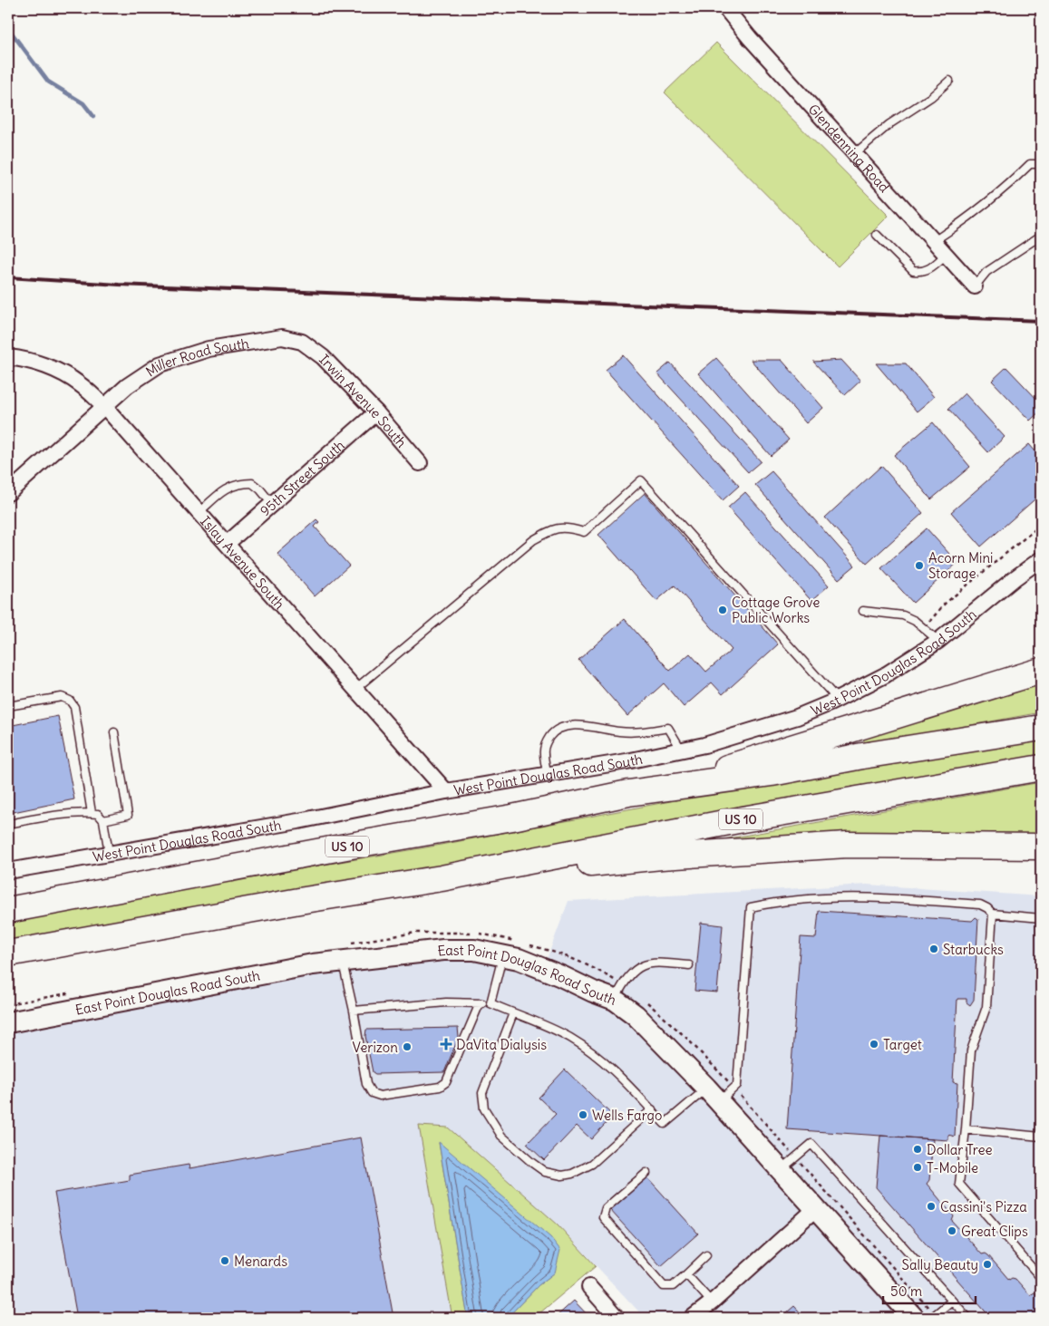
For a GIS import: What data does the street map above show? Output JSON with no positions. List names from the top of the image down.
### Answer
{
  "streets": {
    "highway": ["US 10"],
    "street": [
      "Glendenning Road",
      "Miller Road South",
      "Irwin Avenue South",
      "95th Street South",
      "Islay Avenue South",
      "West Point Douglas Road South",
      "East Point Douglas Road South"
    ]
  },
  "crossings": [
    ["Miller Road South", "Irwin Avenue South"],
    ["Miller Road South", "Islay Avenue South"],
    ["Irwin Avenue South", "95th Street South"],
    ["95th Street South", "Islay Avenue South"],
    ["Islay Avenue South", "West Point Douglas Road South"]
  ],
  "places": {
    "other": [
      "Acorn Mini Storage",
      "Cottage Grove Public Works",
      "Starbucks",
      "Target",
      "Verizon",
      "Wells Fargo",
      "Dollar Tree",
      "T-Mobile",
      "Cassini's Pizza",
      "Great Clips",
      "Menards",
      "Sally Beauty"
    ],
    "health": ["DaVita Dialysis"]
  },
  "scale_bar": "50 m"
}
